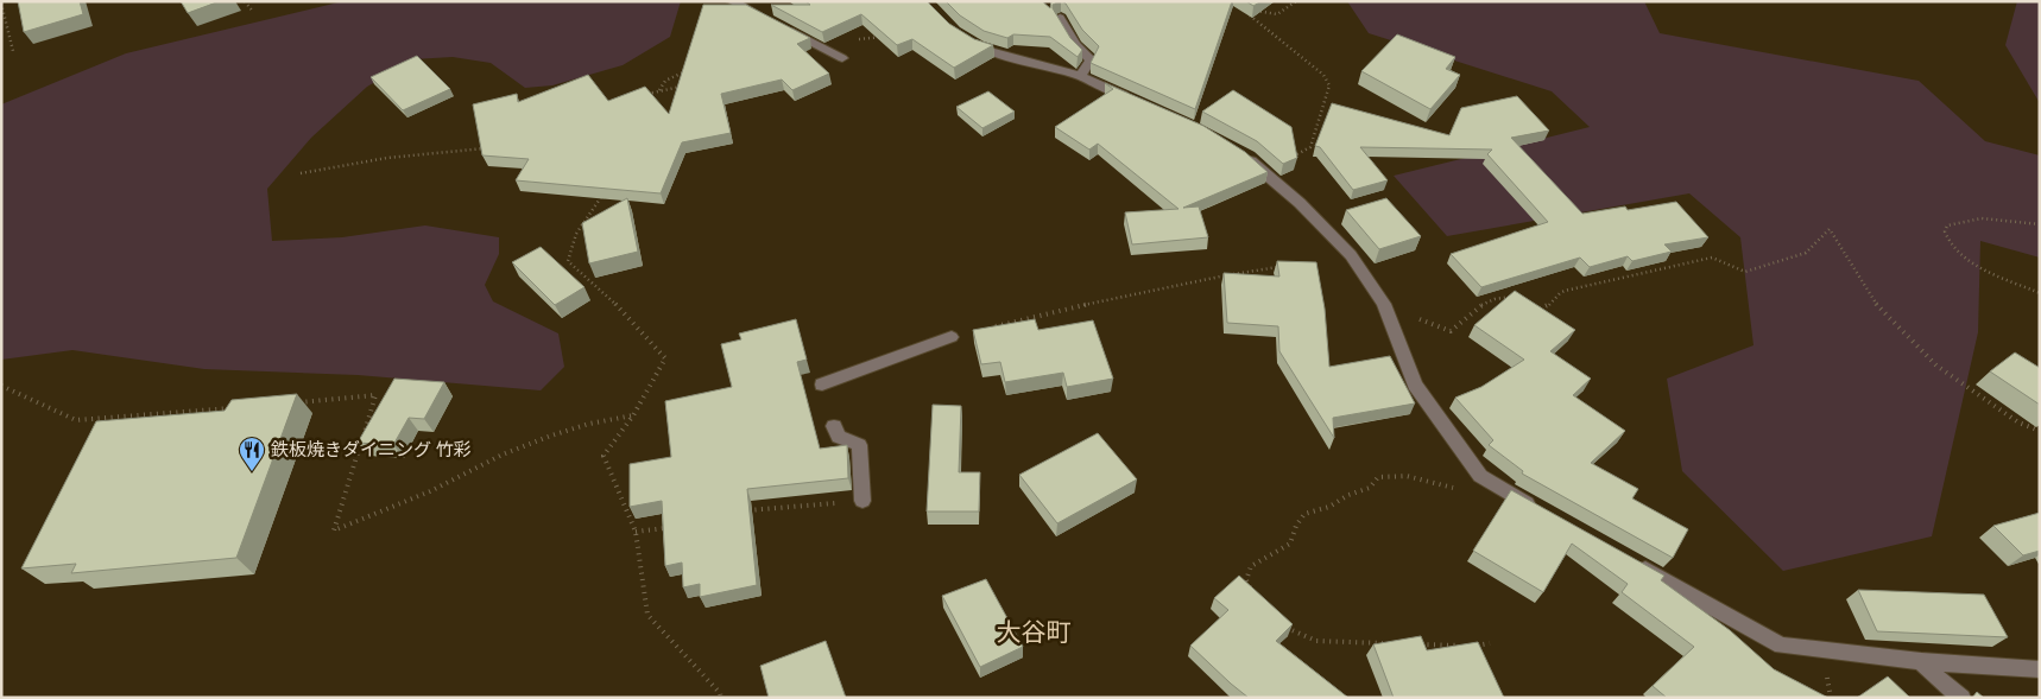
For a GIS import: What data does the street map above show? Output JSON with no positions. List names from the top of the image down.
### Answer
{
  "districts": ["大谷町"],
  "places": {
    "restaurant": ["鉄板焼きダイニング 竹彩"]
  }
}
